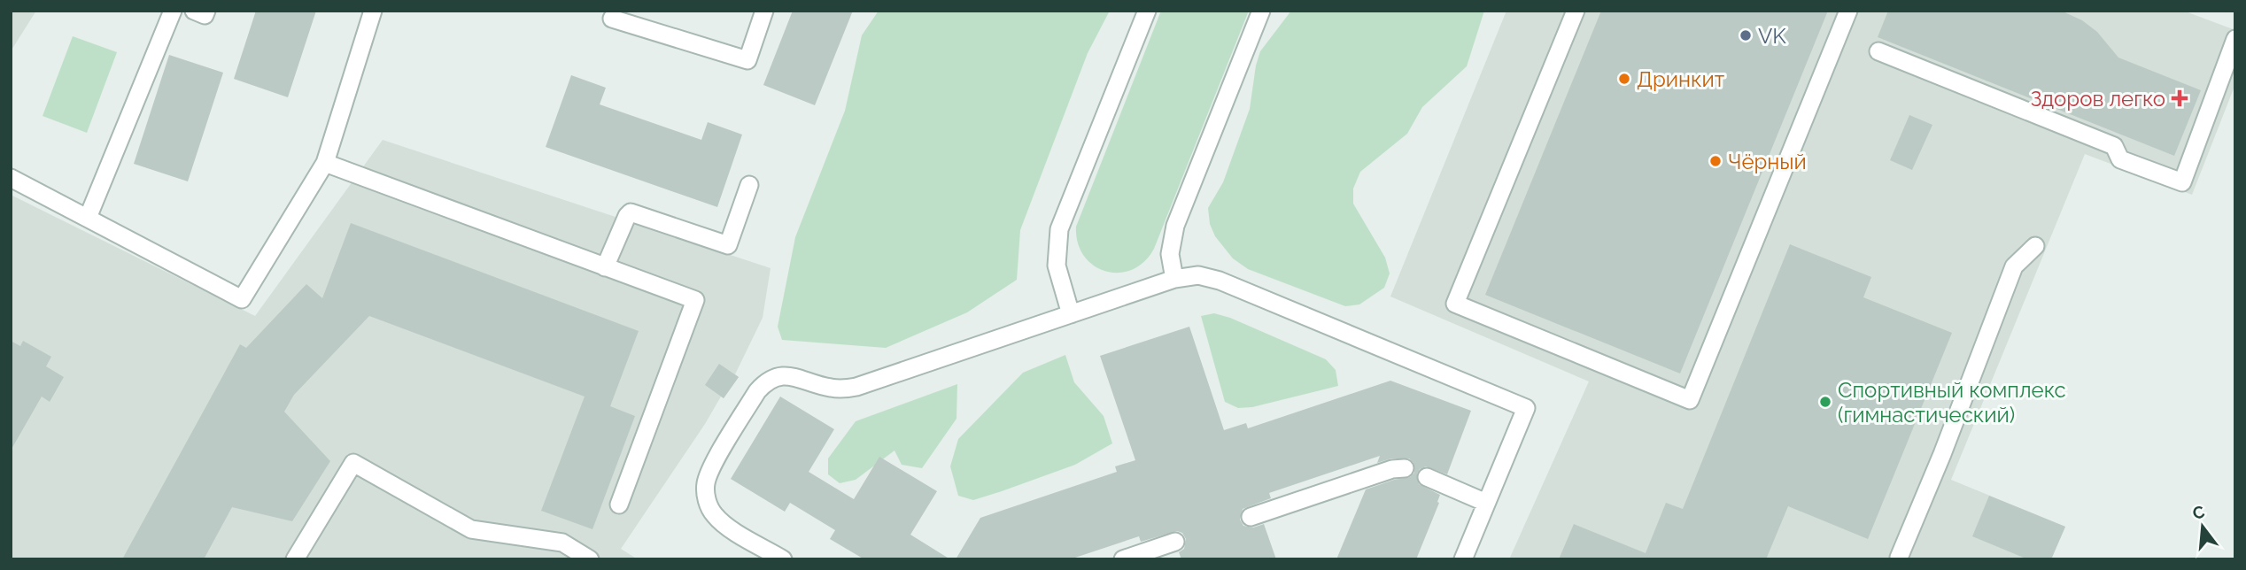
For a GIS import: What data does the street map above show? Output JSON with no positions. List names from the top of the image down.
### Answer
{
  "places": {
    "other": [
      "VK",
      "Дринкит",
      "Чёрный",
      "Спортивный комплекс (гимнастический)"
    ],
    "health": ["Здоров легко"]
  },
  "north": "top"
}
